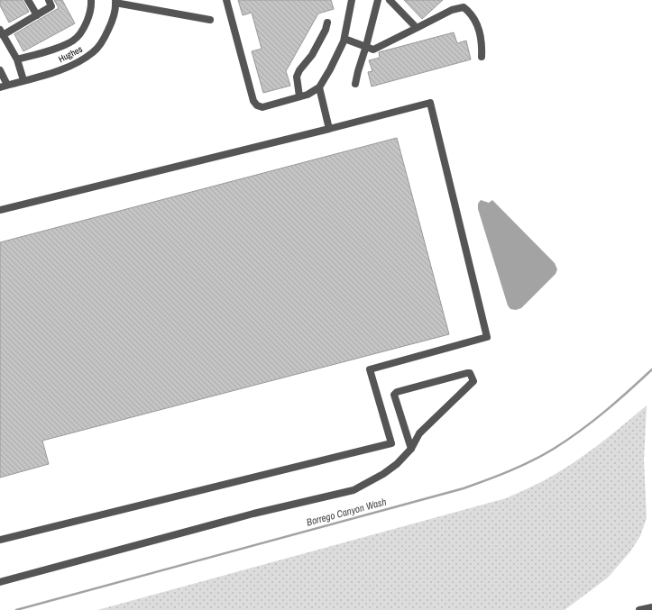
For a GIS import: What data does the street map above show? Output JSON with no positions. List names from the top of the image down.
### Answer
{
  "streets": {
    "street": ["Hughes"]
  },
  "water": ["Borrego Canyon Wash"]
}
